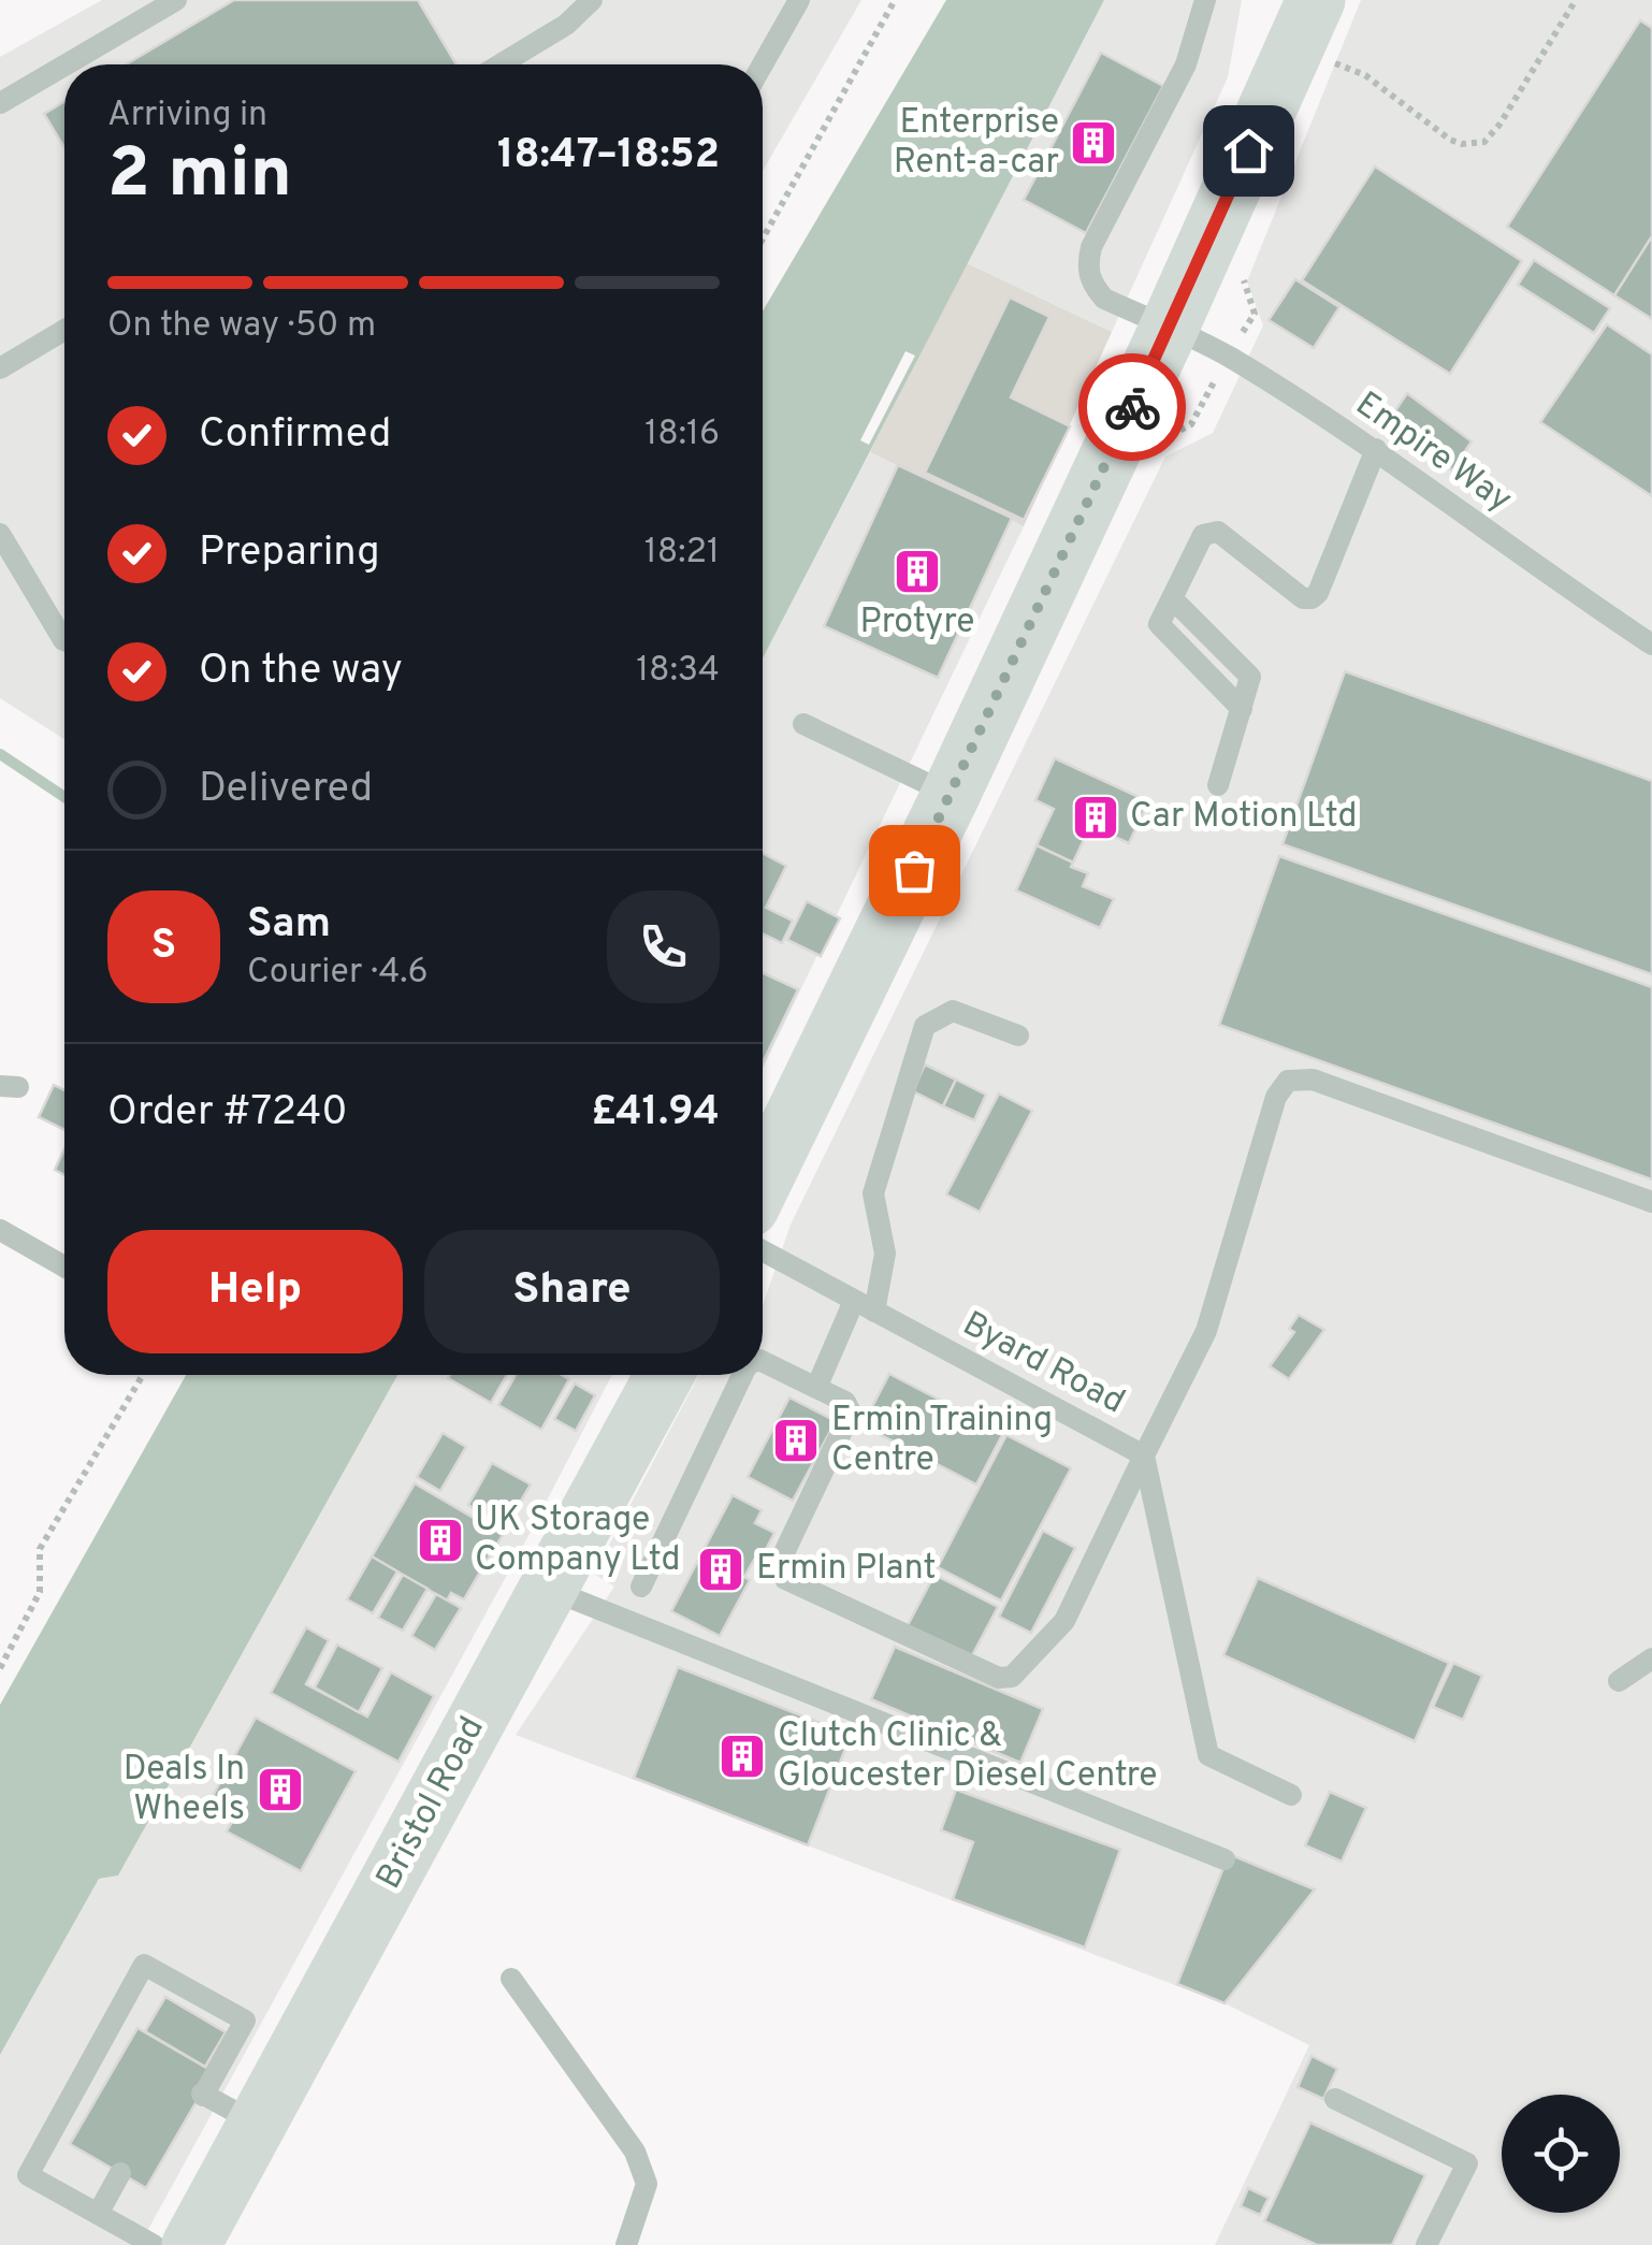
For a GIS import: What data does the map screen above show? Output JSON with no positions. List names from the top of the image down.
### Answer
{
  "streets": {
    "street": ["Bristol Road"],
    "lane": ["Empire Way", "Byard Road"]
  },
  "places": {
    "building": [
      "Enterprise Rent-a-car",
      "Protyre",
      "Car Motion Ltd",
      "Ermin Training Centre",
      "UK Storage Company Ltd",
      "Ermin Plant",
      "Clutch Clinic & Gloucester Diesel Centre",
      "Deals In Wheels"
    ]
  },
  "page": {
    "heading": ["2 min", "Arriving in", "18:47–18:52"],
    "panel": [
      "Sam",
      "Courier · 4.6",
      "Order #7240",
      "£41.94"
    ],
    "bar": "On the way · 50 m",
    "list": [
      ["Confirmed", "18:16"],
      ["Preparing", "18:21"],
      ["On the way", "18:34"],
      "Delivered"
    ],
    "round": "S",
    "buttons": ["Help", "Share"]
  }
}
